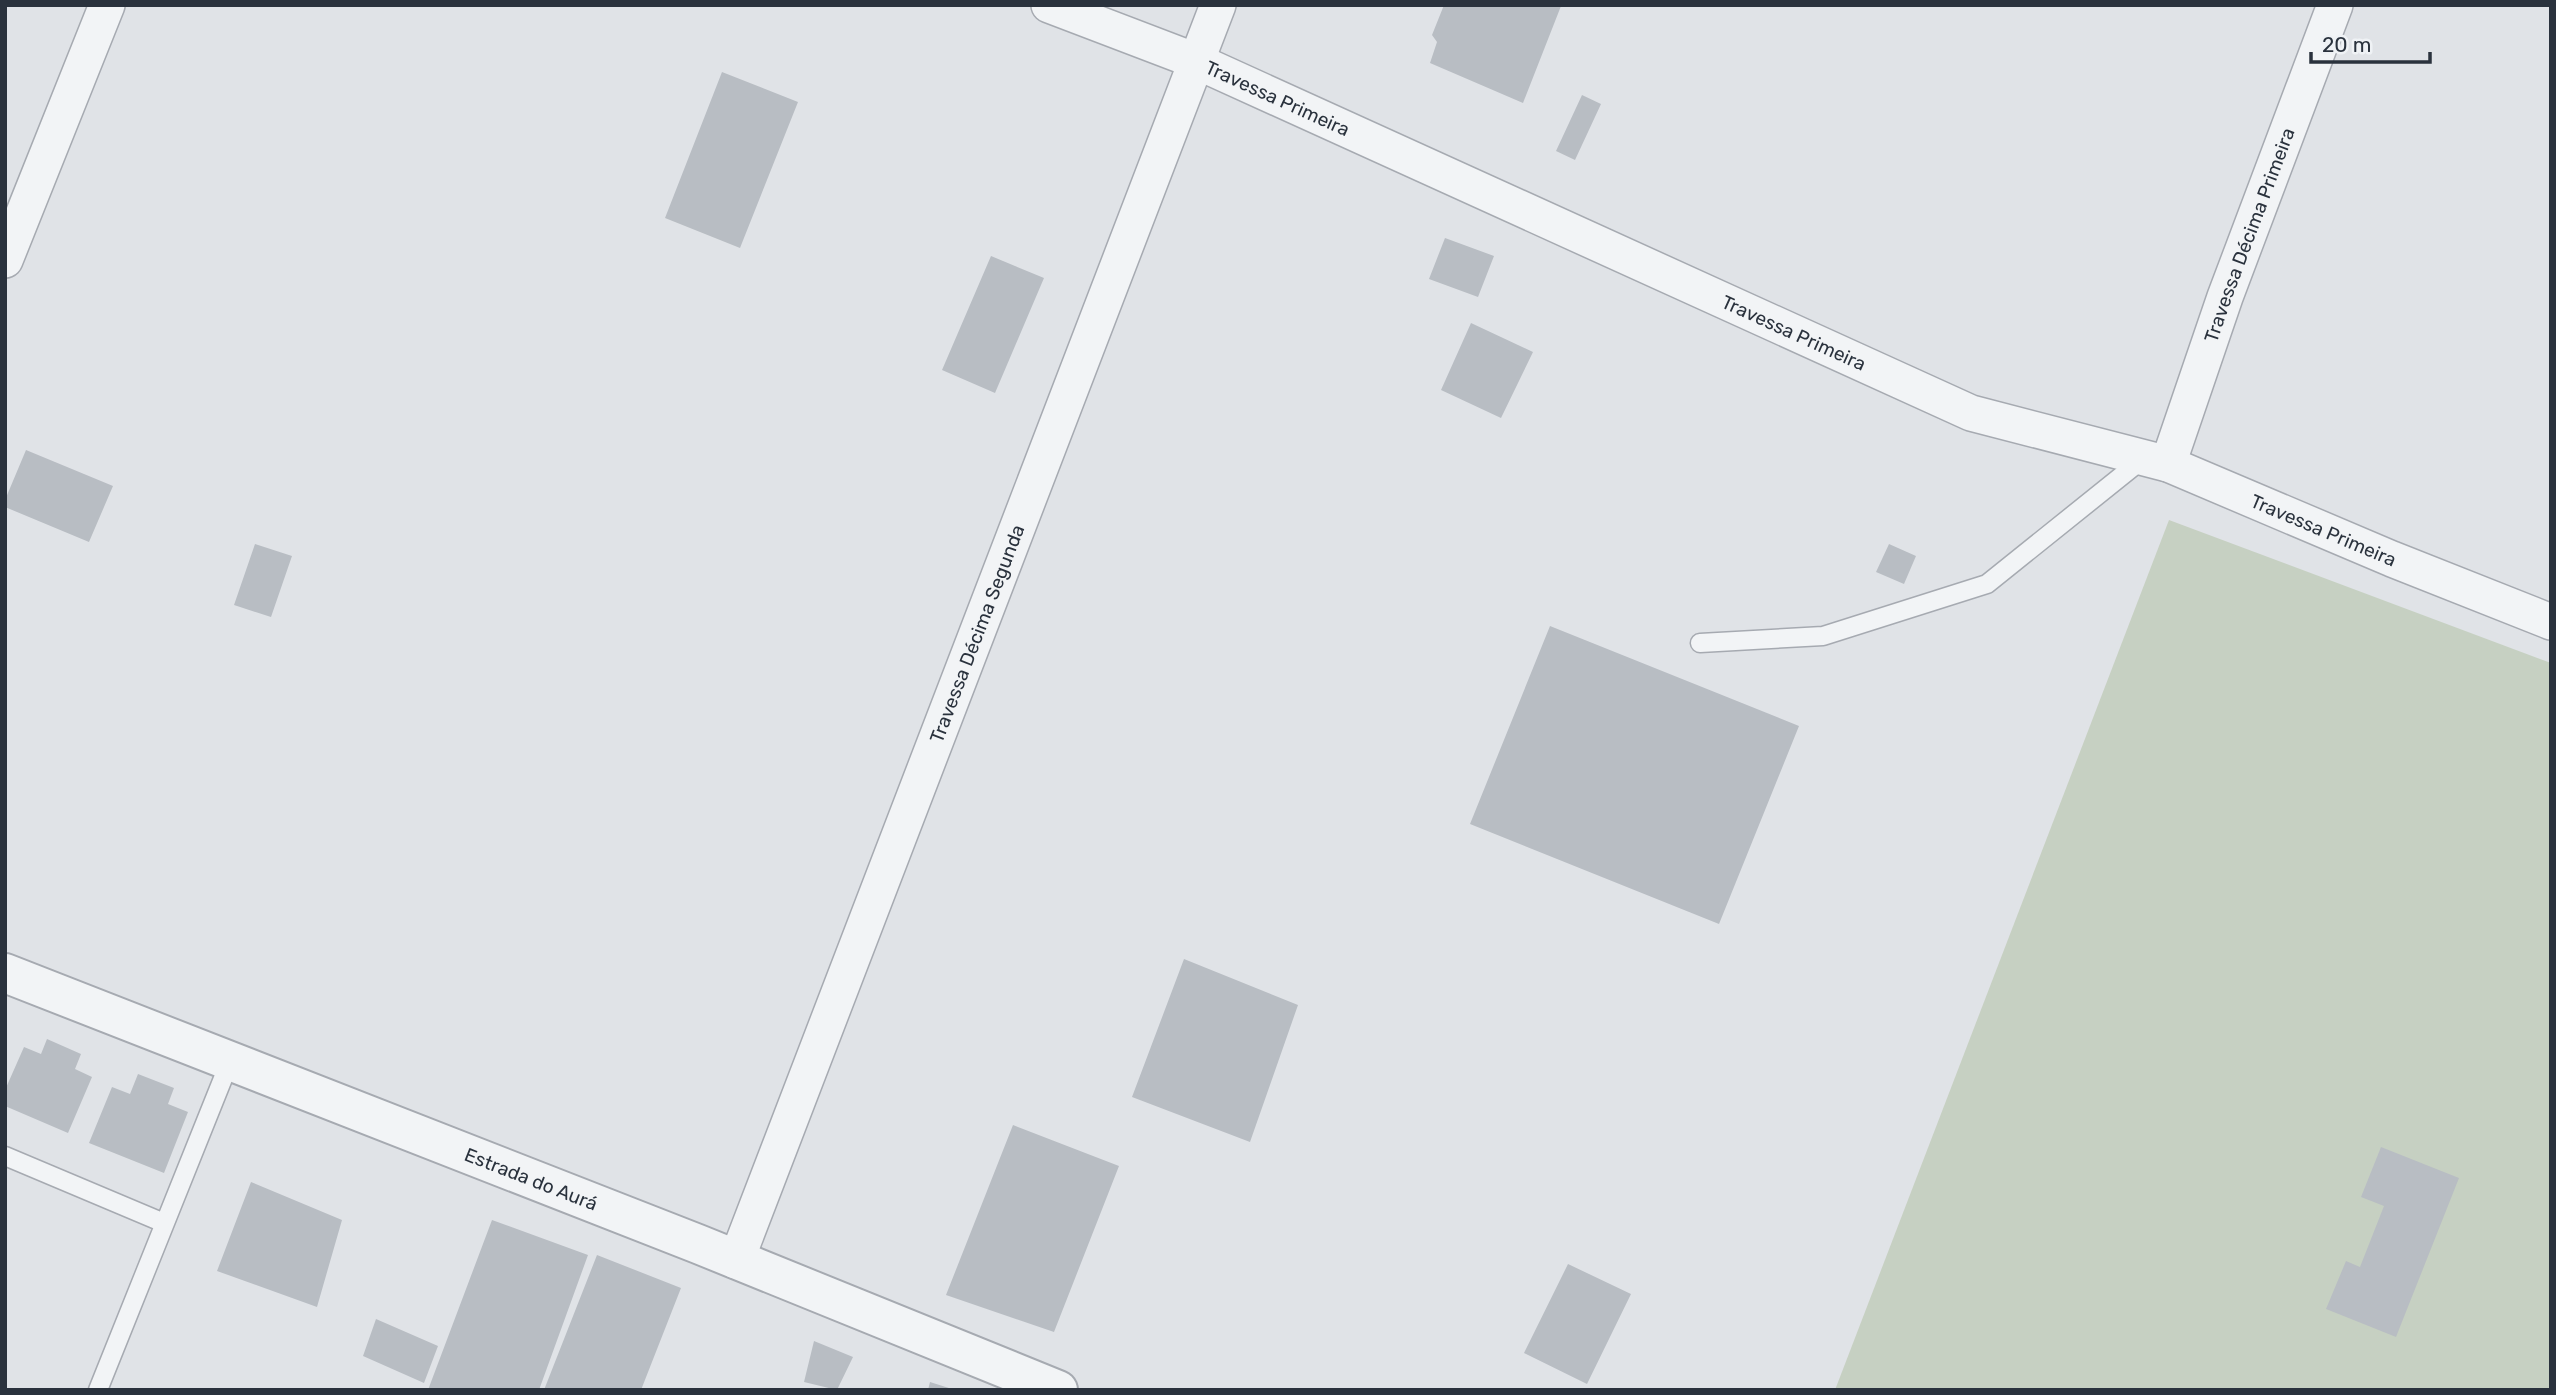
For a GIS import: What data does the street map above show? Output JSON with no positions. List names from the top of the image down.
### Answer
{
  "streets": {
    "street": [
      "Travessa Primeira",
      "Travessa Décima Primeira",
      "Travessa Décima Segunda",
      "Estrada do Aurá"
    ]
  },
  "crossings": [
    ["Travessa Primeira", "Travessa Décima Primeira"],
    ["Travessa Primeira", "Travessa Décima Segunda"],
    ["Travessa Décima Segunda", "Estrada do Aurá"]
  ],
  "scale_bar": "20 m"
}
